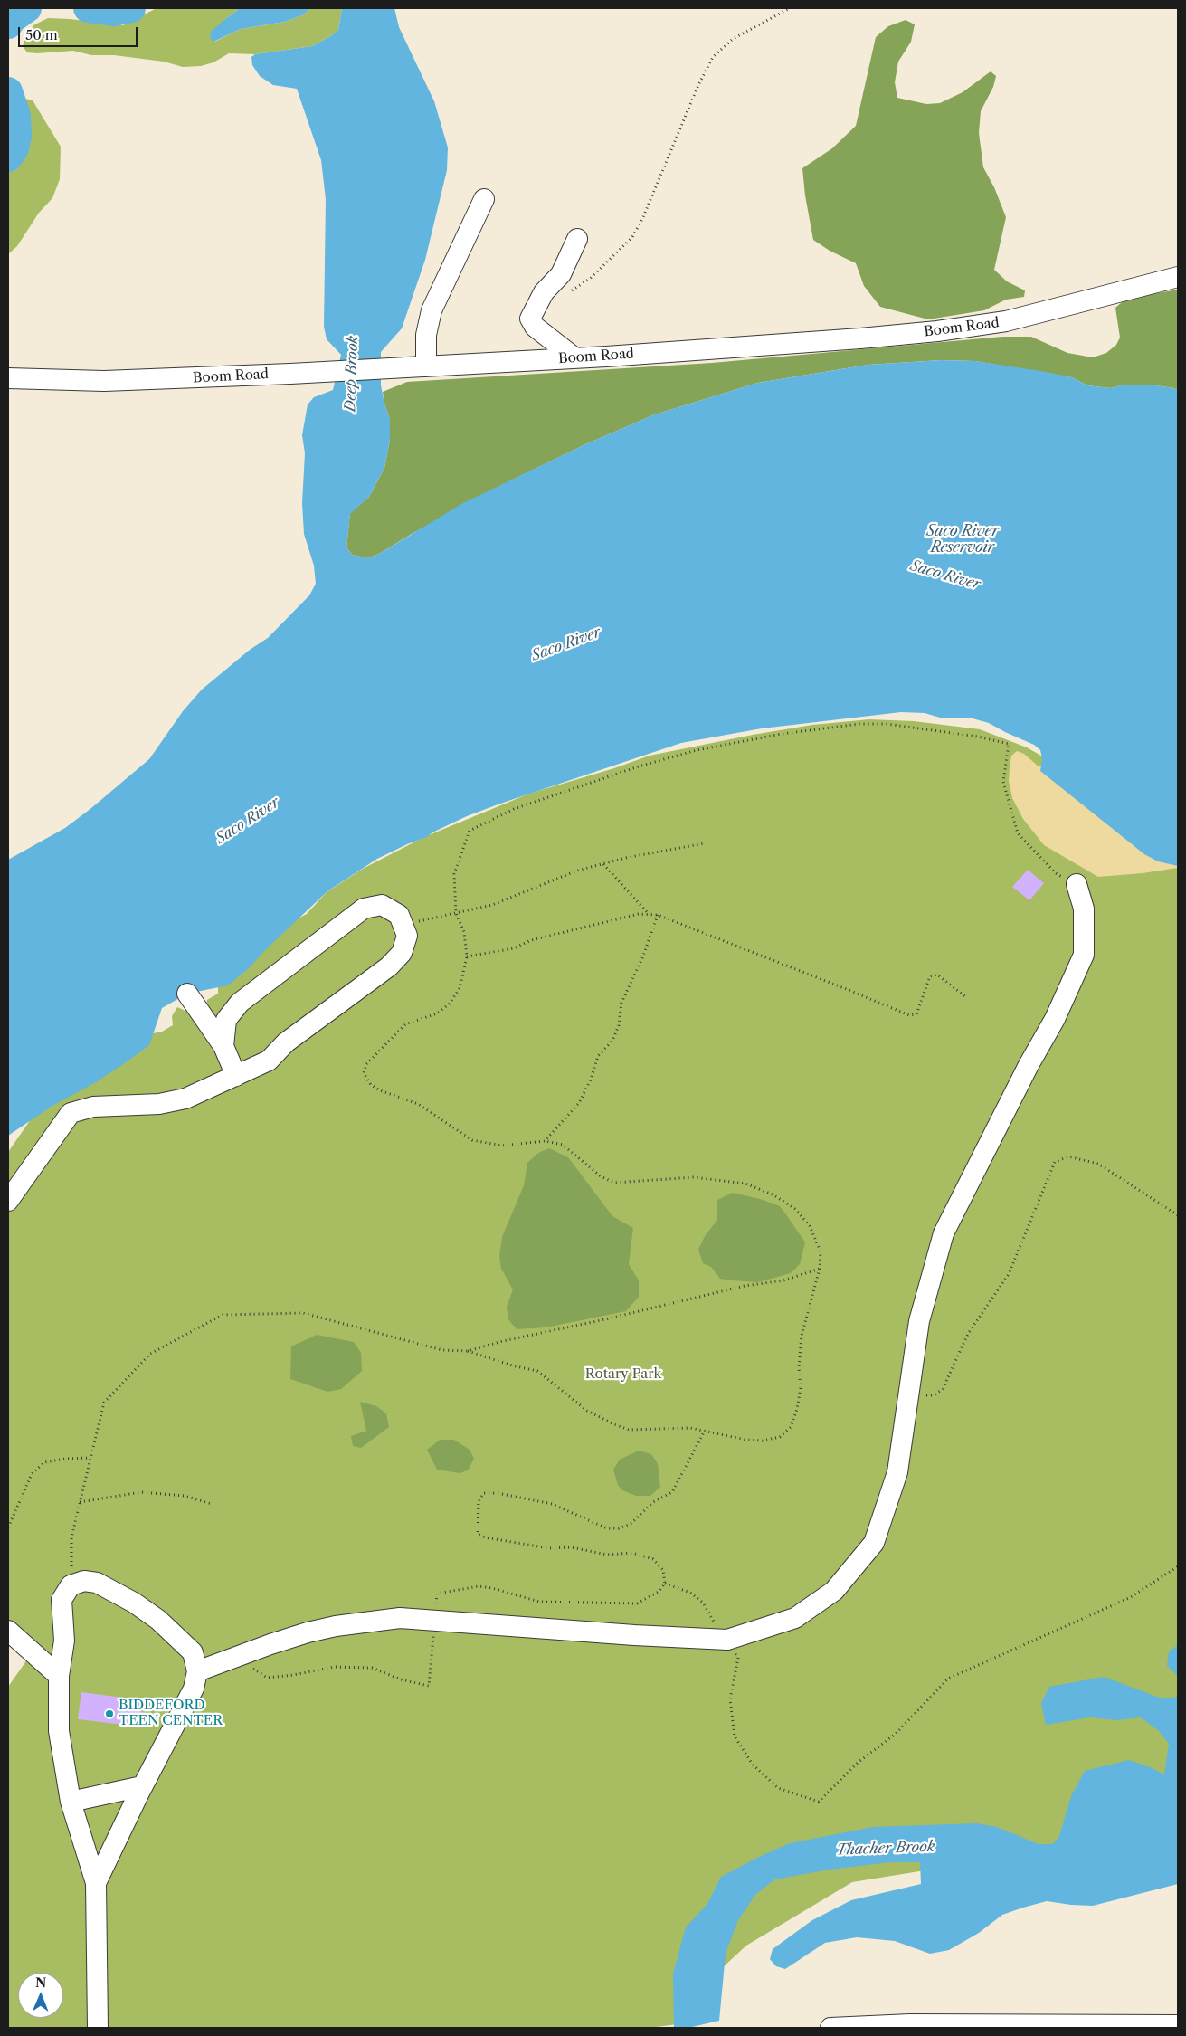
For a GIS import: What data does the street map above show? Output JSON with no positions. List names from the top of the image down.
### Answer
{
  "streets": {
    "street": ["Boom Road"]
  },
  "water": [
    "Deep Brook",
    "Saco River Reservoir",
    "Saco River",
    "Thacher Brook"
  ],
  "parks": ["Rotary Park"],
  "places": ["BIDDEFORD TEEN CENTER"],
  "scale_bar": "50 m",
  "north": "top"
}
